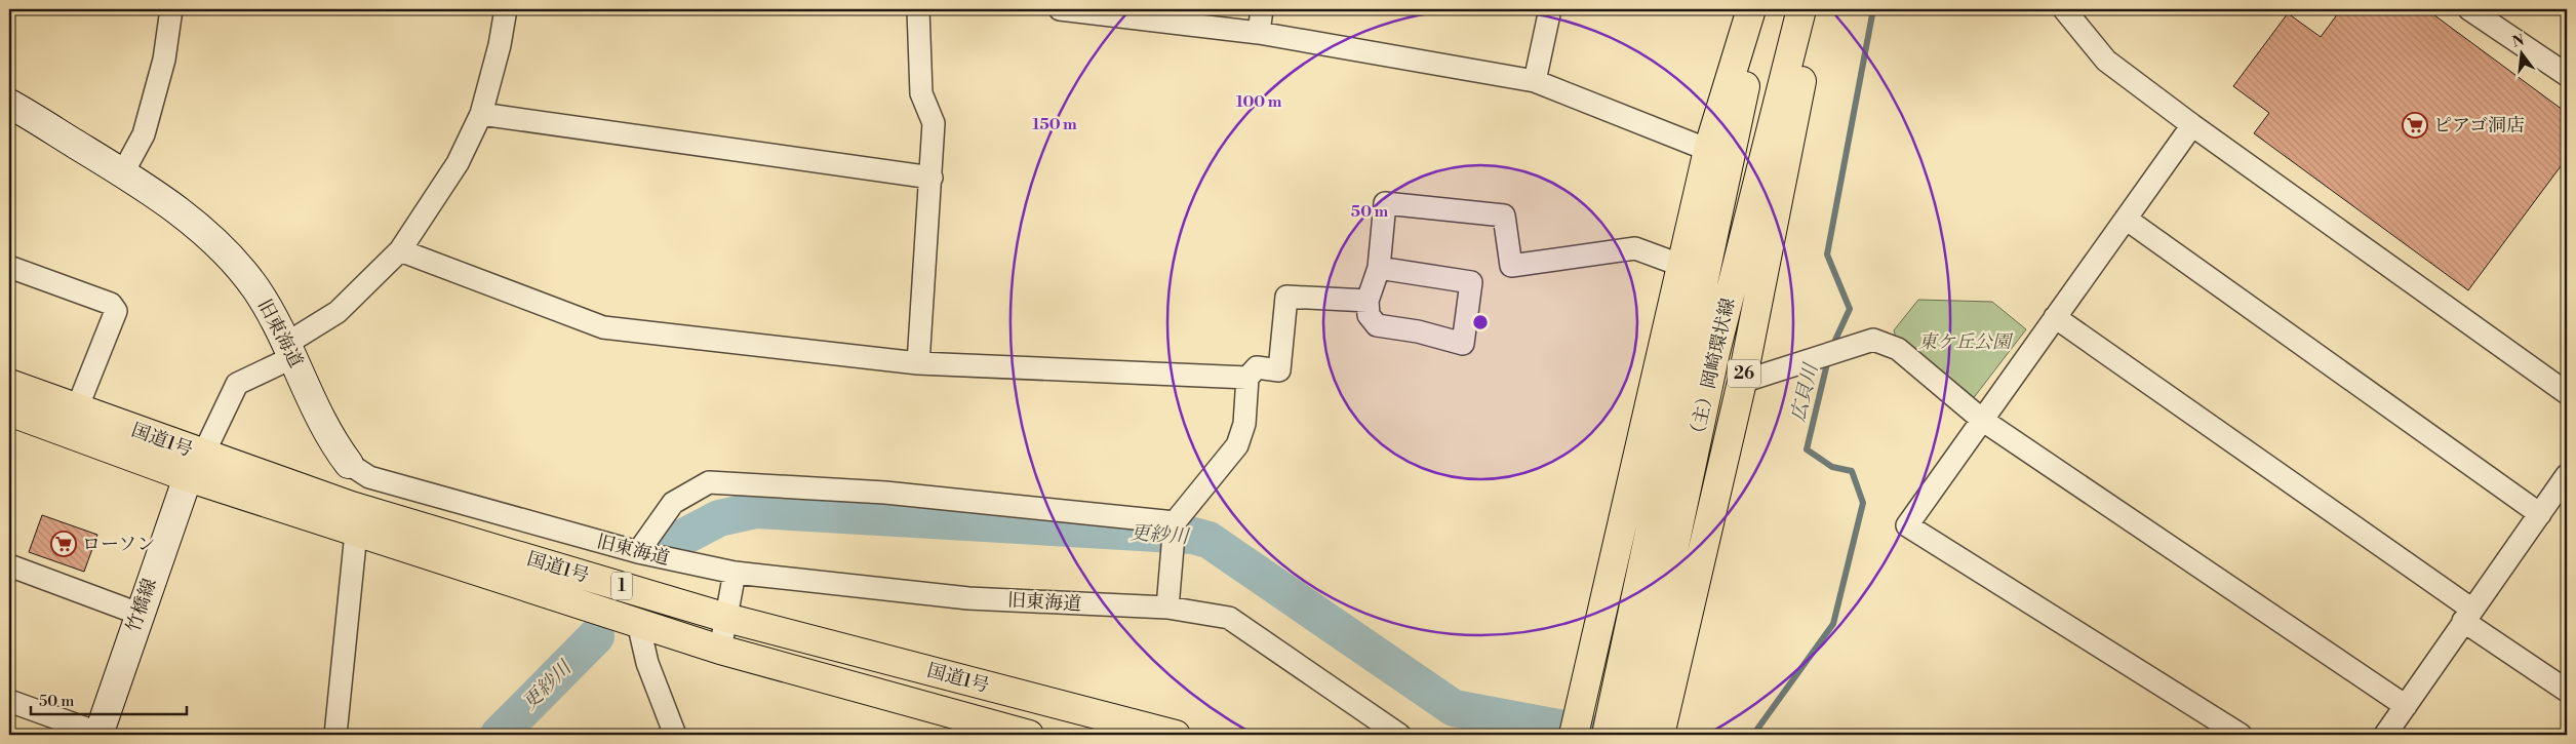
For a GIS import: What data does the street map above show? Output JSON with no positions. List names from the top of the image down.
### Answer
{
  "streets": {
    "main road": [
      "（主）岡崎環状線",
      "26",
      "国道1号",
      "1"
    ],
    "street": ["旧東海道", "竹橋線"]
  },
  "crossings": [
    ["国道1号", "竹橋線"]
  ],
  "water": ["広貝川", "更紗川"],
  "parks": ["東ケ丘公園"],
  "places": {
    "supermarket": ["ピアゴ洞店", "ローソン"]
  },
  "scale_bar": "50 m",
  "north": "top",
  "rings": ["100 m", "150 m", "50 m"]
}
